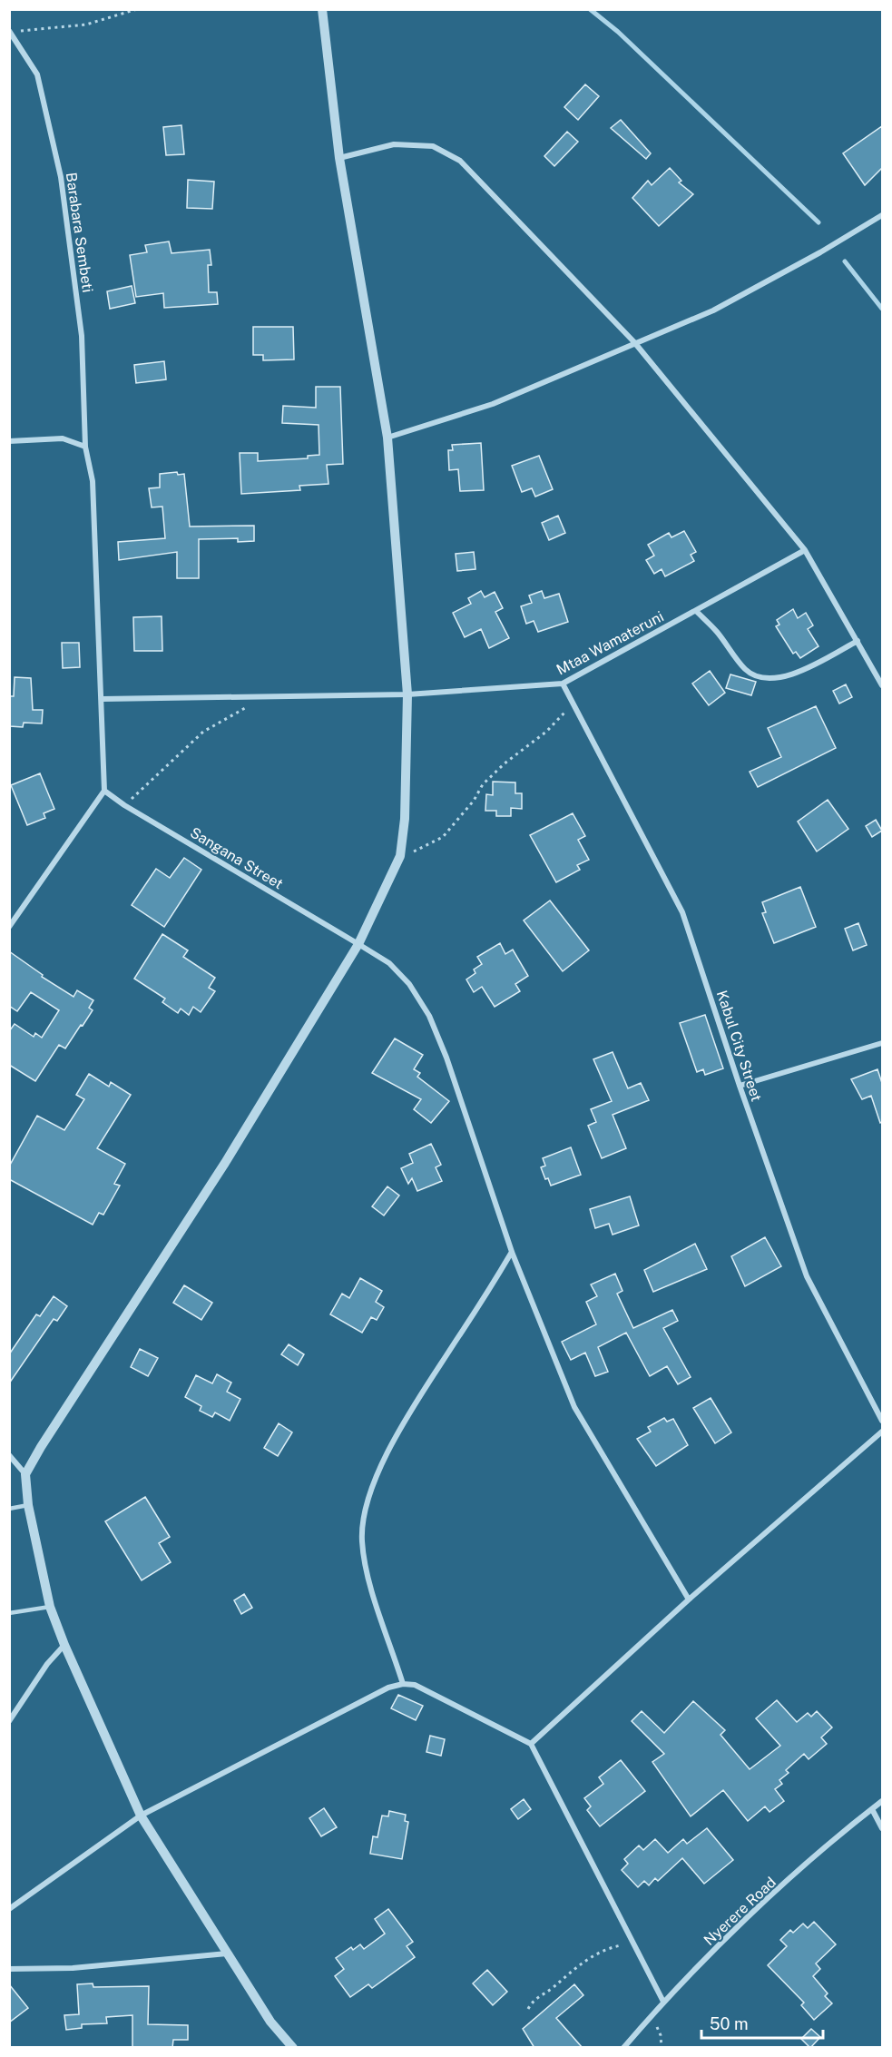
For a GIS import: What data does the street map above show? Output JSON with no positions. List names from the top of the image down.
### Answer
{
  "streets": {
    "street": [
      "Barabara Sembeti",
      "Mtaa Wamateruni",
      "Sangana Street",
      "Kabul City Street",
      "Nyerere Road"
    ]
  },
  "crossings": [
    ["Barabara Sembeti", "Mtaa Wamateruni"],
    ["Barabara Sembeti", "Sangana Street"],
    ["Mtaa Wamateruni", "Kabul City Street"]
  ],
  "scale_bar": "50 m"
}
